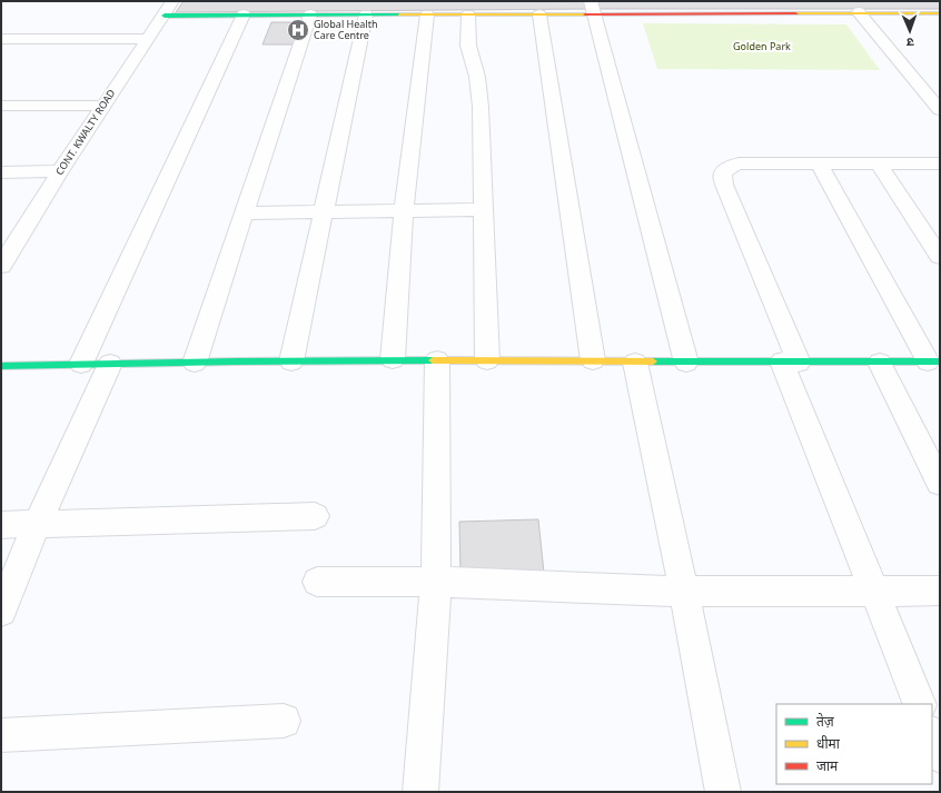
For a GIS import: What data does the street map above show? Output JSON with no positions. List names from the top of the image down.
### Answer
{
  "streets": {
    "street": ["CONT. KWALTY ROAD"]
  },
  "parks": ["Golden Park"],
  "places": {
    "hospital": ["Global Health Care Centre"]
  },
  "legend": ["तेज़", "धीमा", "जाम"],
  "north": "bottom"
}
